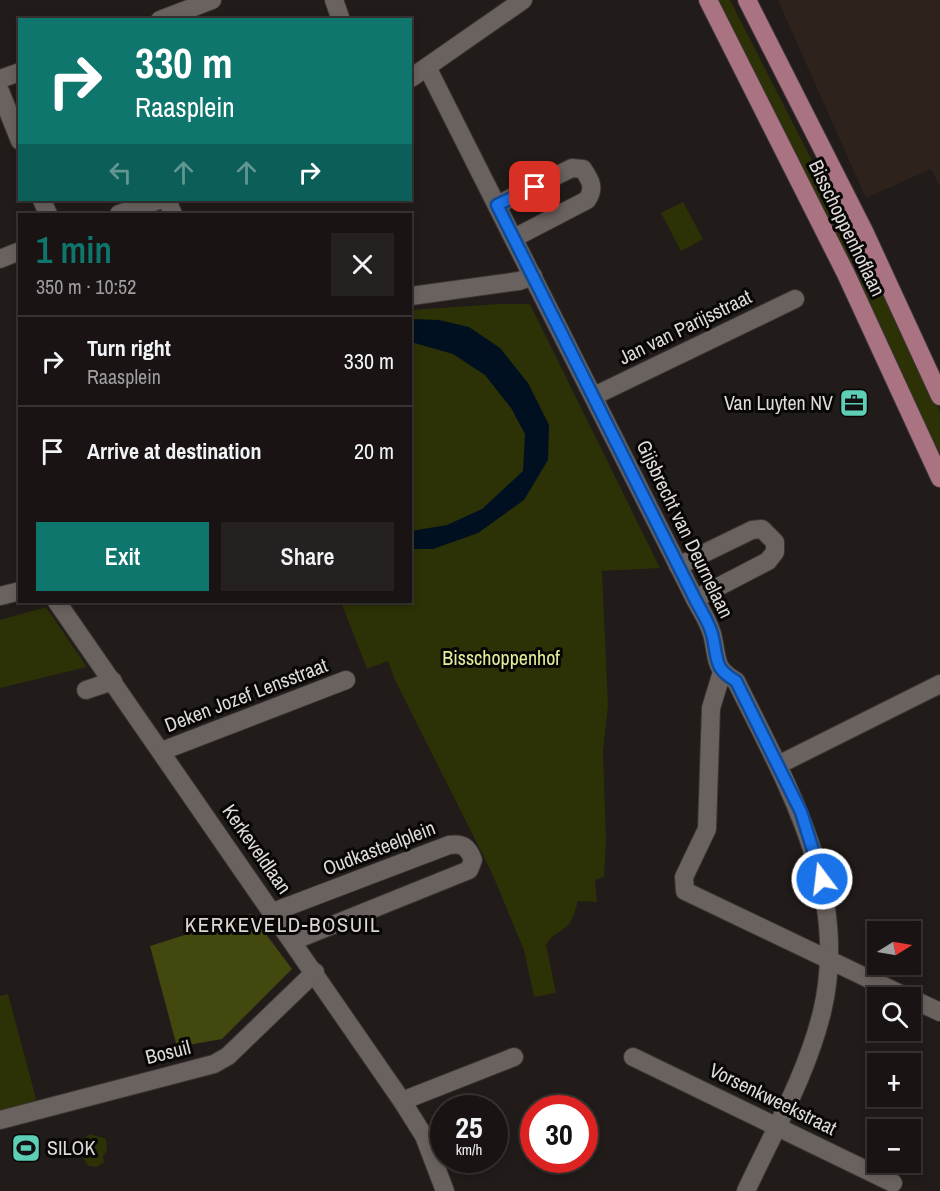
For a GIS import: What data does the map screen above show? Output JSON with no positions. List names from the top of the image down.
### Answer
{
  "streets": {
    "main road": ["Bisschoppenhoflaan"],
    "street": [
      "Jan van Parijsstraat",
      "Gijsbrecht van Deurnelaan",
      "Deken Jozef Lensstraat",
      "Oudkasteelplein",
      "Kerkeveldlaan",
      "Bosuil",
      "Vorsenkweekstraat"
    ]
  },
  "crossings": [
    ["Jan van Parijsstraat", "Gijsbrecht van Deurnelaan"],
    ["Gijsbrecht van Deurnelaan", "Vorsenkweekstraat"],
    ["Deken Jozef Lensstraat", "Kerkeveldlaan"],
    ["Oudkasteelplein", "Kerkeveldlaan"],
    ["Kerkeveldlaan", "Bosuil"]
  ],
  "districts": ["KERKEVELD-BOSUIL"],
  "parks": ["Bisschoppenhof"],
  "places": {
    "office": ["Van Luyten NV"],
    "sports": ["SILOK"]
  },
  "north": "right",
  "page": {
    "turn": ["330 m", "Raasplein"],
    "heading": ["1 min", "350 m · 10:52"],
    "list": [
      {
        "name": "Turn right",
        "note": "Raasplein",
        "value": "330 m"
      },
      {
        "name": "Arrive at destination",
        "value": "20 m"
      }
    ],
    "buttons": ["Exit", "Share"],
    "map_buttons": ["+", "−"],
    "speed": "25 km/h",
    "limit": "30"
  }
}
